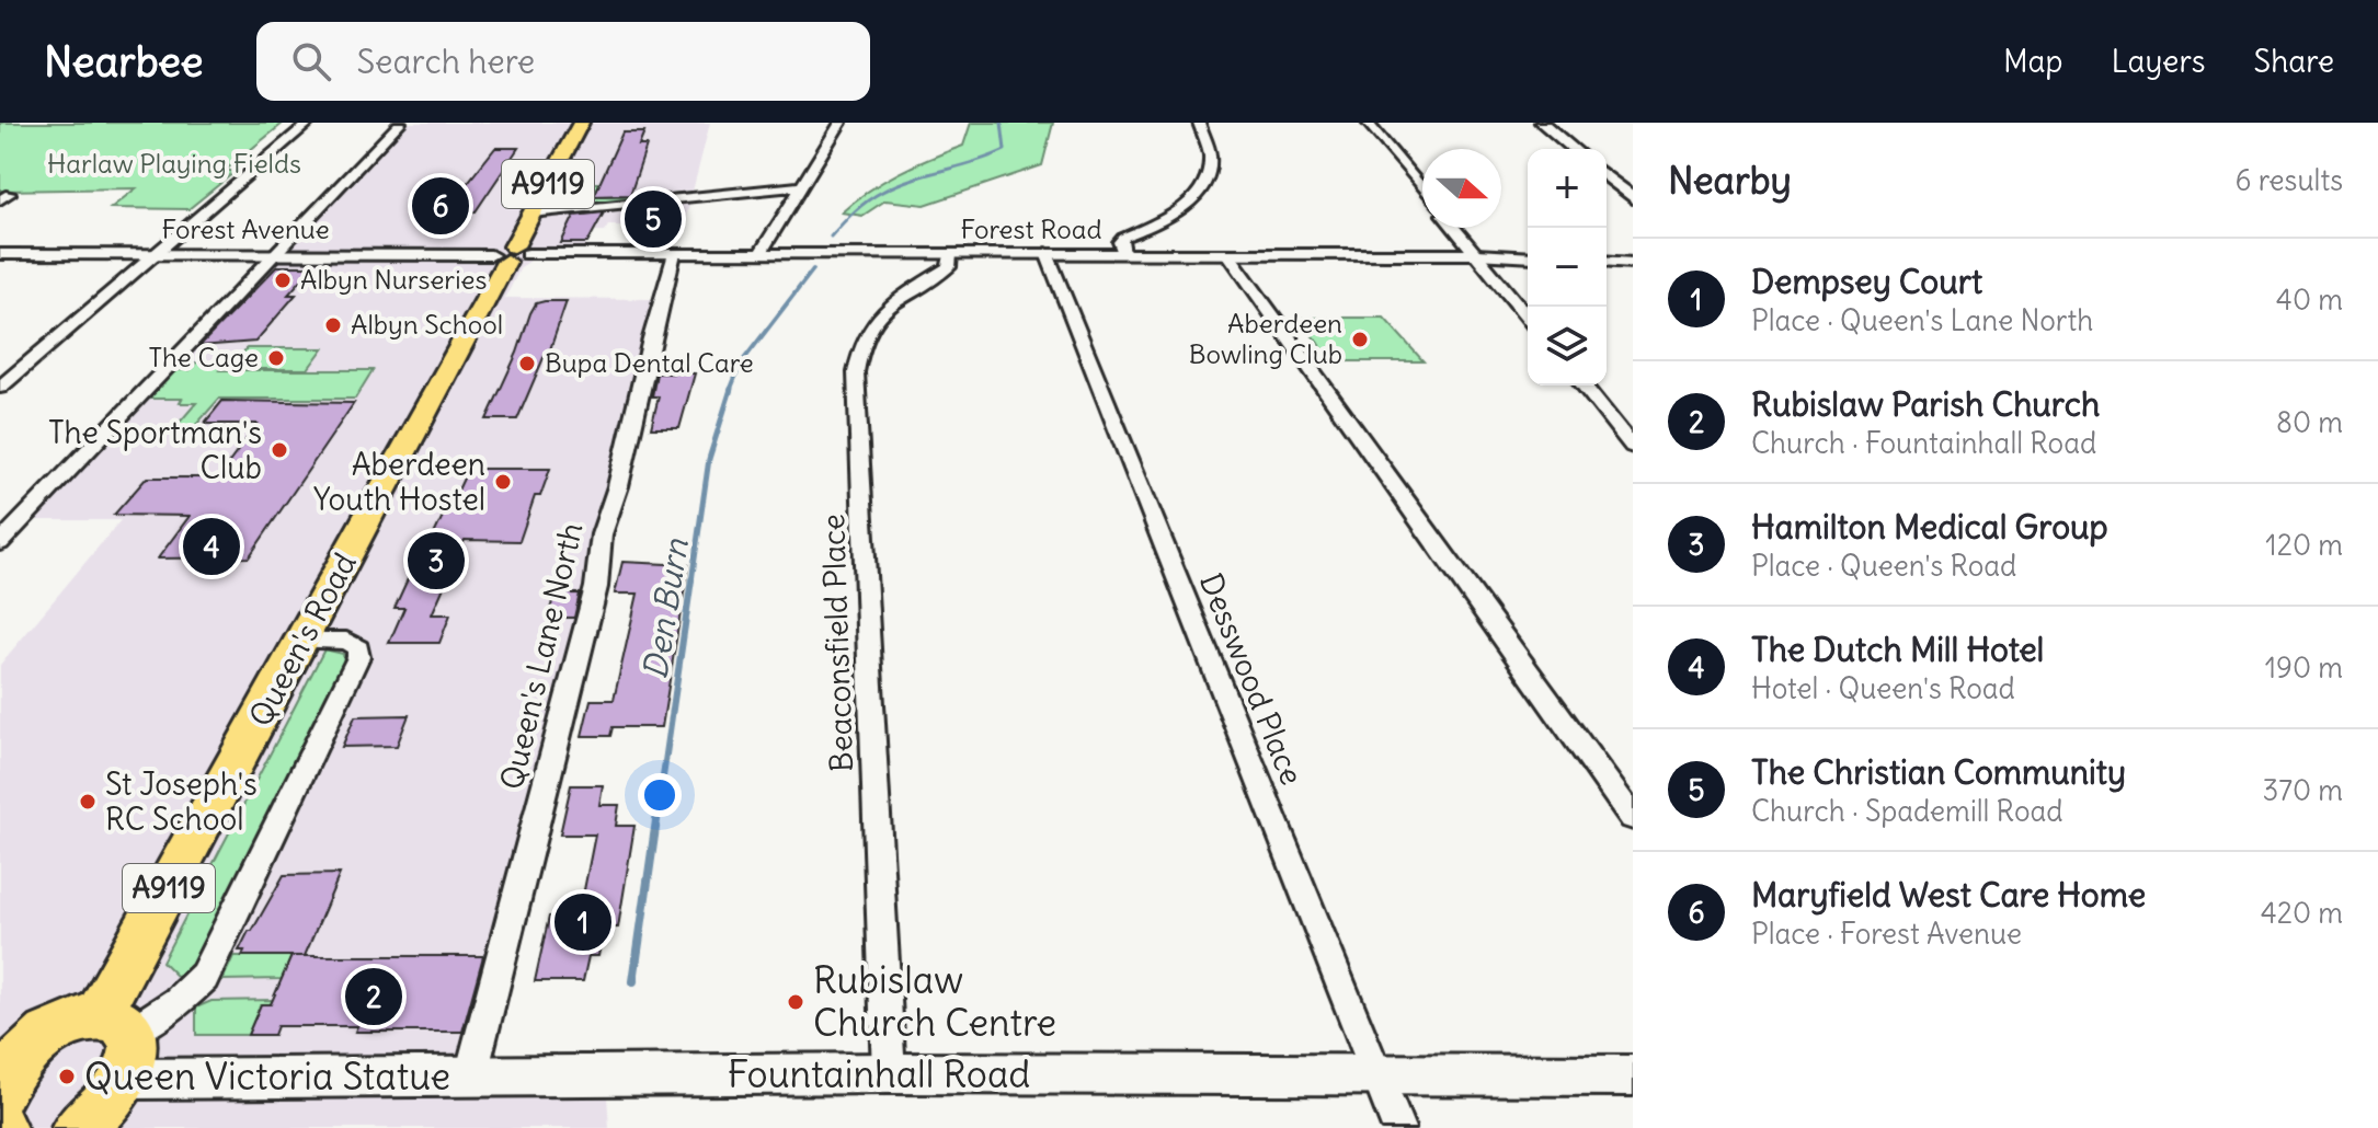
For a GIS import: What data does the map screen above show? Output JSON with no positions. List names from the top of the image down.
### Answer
{
  "streets": {
    "main road": ["A9119", "Queen's Road"],
    "street": [
      "Forest Avenue",
      "Forest Road",
      "Beaconsfield Place",
      "Queen's Lane North",
      "Desswood Place",
      "Fountainhall Road"
    ]
  },
  "crossings": [
    ["A9119", "Queen's Road"],
    ["A9119", "Fountainhall Road"],
    ["Forest Avenue", "Forest Road"],
    ["Forest Avenue", "Queen's Road"],
    ["Forest Road", "Queen's Road"],
    ["Forest Road", "Beaconsfield Place"],
    ["Forest Road", "Queen's Lane North"],
    ["Forest Road", "Desswood Place"],
    ["Queen's Road", "Fountainhall Road"],
    ["Beaconsfield Place", "Fountainhall Road"],
    ["Queen's Lane North", "Fountainhall Road"],
    ["Desswood Place", "Fountainhall Road"]
  ],
  "water": ["Den Burn"],
  "parks": ["Harlaw Playing Fields"],
  "places": [
    "Albyn Nurseries",
    "Albyn School",
    "Aberdeen Bowling Club",
    "The Cage",
    "Bupa Dental Care",
    "The Sportman's Club",
    "Aberdeen Youth Hostel",
    "St Joseph's RC School",
    "Rubislaw Church Centre",
    "Queen Victoria Statue"
  ],
  "north": "right",
  "page": {
    "header": "Nearbee",
    "search": "Search here",
    "nav": ["Map", "Layers", "Share"],
    "heading": ["Nearby", "6 results"],
    "map_buttons": ["+", "−"],
    "pins": [
      "6",
      "5",
      "4",
      "3",
      "1",
      "2"
    ],
    "list": [
      {
        "mark": "1",
        "name": "Dempsey Court",
        "note": "Place · Queen's Lane North",
        "value": "40 m"
      },
      {
        "mark": "2",
        "name": "Rubislaw Parish Church",
        "note": "Church · Fountainhall Road",
        "value": "80 m"
      },
      {
        "mark": "3",
        "name": "Hamilton Medical Group",
        "note": "Place · Queen's Road",
        "value": "120 m"
      },
      {
        "mark": "4",
        "name": "The Dutch Mill Hotel",
        "note": "Hotel · Queen's Road",
        "value": "190 m"
      },
      {
        "mark": "5",
        "name": "The Christian Community",
        "note": "Church · Spademill Road",
        "value": "370 m"
      },
      {
        "mark": "6",
        "name": "Maryfield West Care Home",
        "note": "Place · Forest Avenue",
        "value": "420 m"
      }
    ]
  }
}
